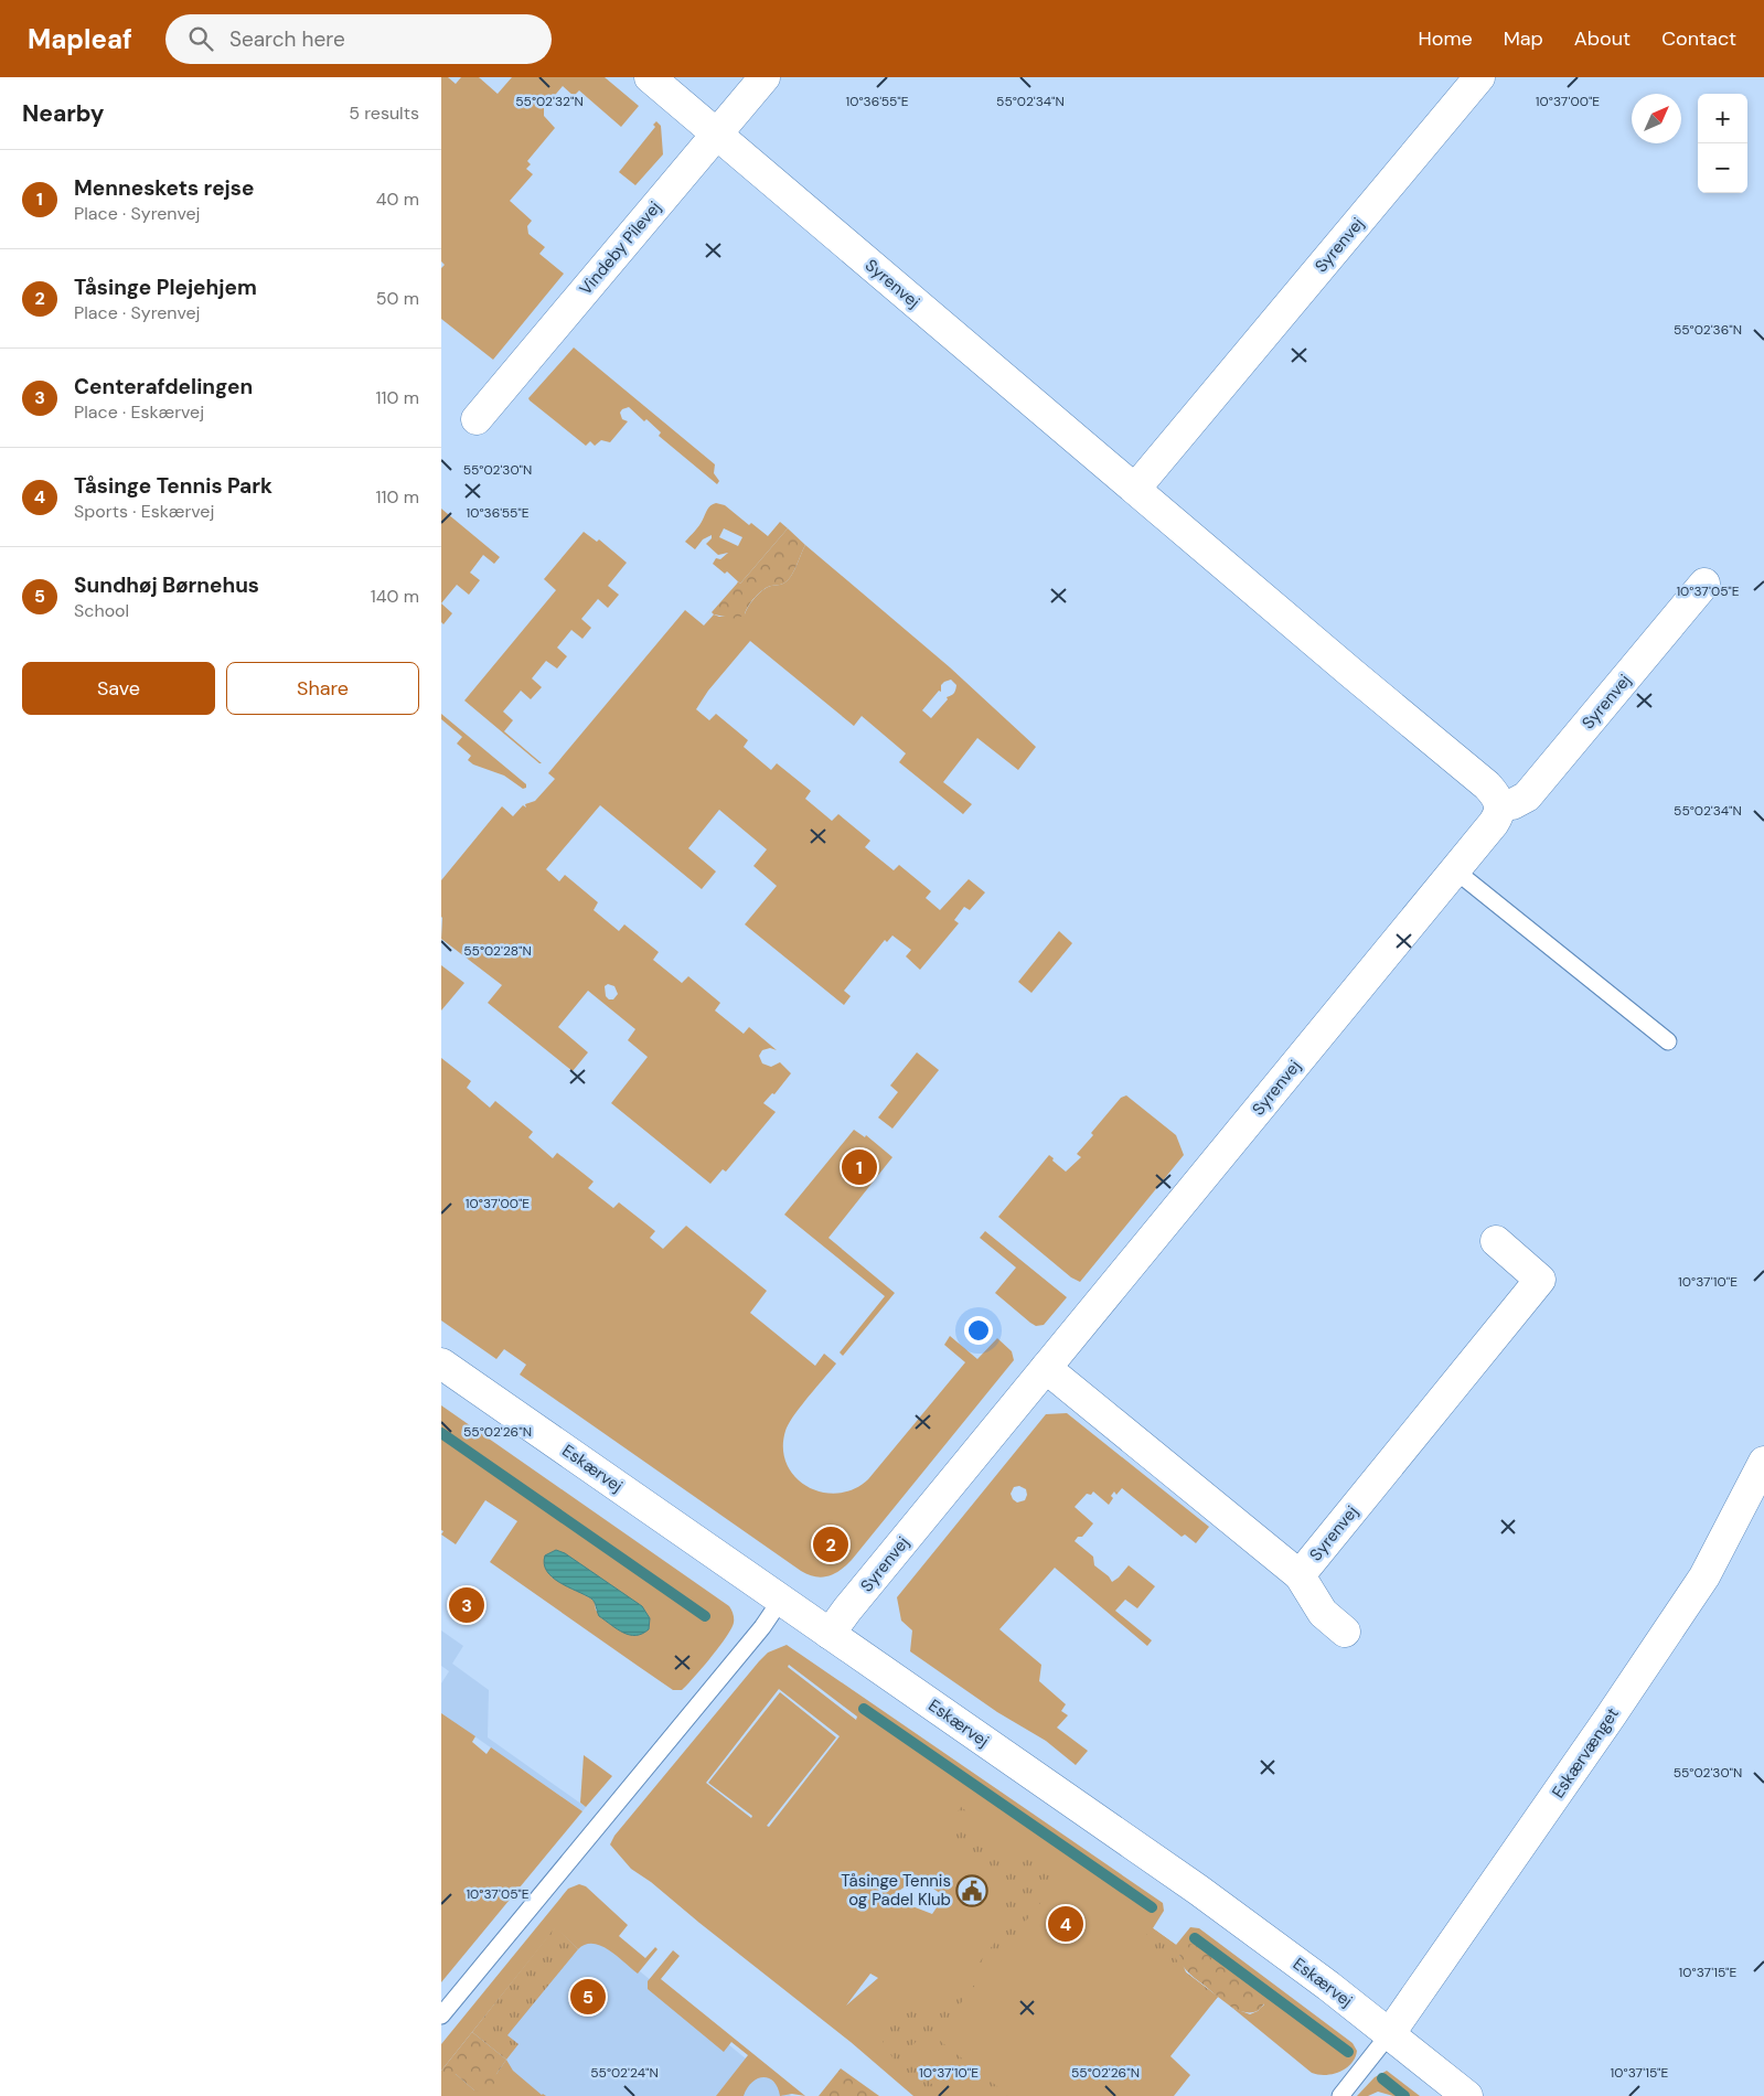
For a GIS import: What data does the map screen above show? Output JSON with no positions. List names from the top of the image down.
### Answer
{
  "streets": {
    "street": [
      "Syrenvej",
      "Vindeby Pilevej",
      "Eskærvej",
      "Eskærvænget"
    ]
  },
  "crossings": [
    ["Syrenvej", "Vindeby Pilevej"],
    ["Syrenvej", "Eskærvej"],
    ["Eskærvej", "Eskærvænget"]
  ],
  "places": {
    "public building": ["Tåsinge Tennis og Padel Klub"]
  },
  "north": "top right",
  "page": {
    "header": "Mapleaf",
    "search": "Search here",
    "nav": [
      "Home",
      "Map",
      "About",
      "Contact"
    ],
    "heading": ["Nearby", "5 results"],
    "map_buttons": ["+", "−"],
    "list": [
      {
        "mark": "1",
        "name": "Menneskets rejse",
        "note": "Place · Syrenvej",
        "value": "40 m"
      },
      {
        "mark": "2",
        "name": "Tåsinge Plejehjem",
        "note": "Place · Syrenvej",
        "value": "50 m"
      },
      {
        "mark": "3",
        "name": "Centerafdelingen",
        "note": "Place · Eskærvej",
        "value": "110 m"
      },
      {
        "mark": "4",
        "name": "Tåsinge Tennis Park",
        "note": "Sports · Eskærvej",
        "value": "110 m"
      },
      {
        "mark": "5",
        "name": "Sundhøj Børnehus",
        "note": "School",
        "value": "140 m"
      }
    ],
    "buttons": ["Save", "Share"],
    "pins": [
      "1",
      "2",
      "3",
      "4",
      "5"
    ]
  },
  "coordinates": [
    "55°02'32\"N",
    "10°36'55\"E",
    "55°02'34\"N",
    "10°37'00\"E",
    "55°02'36\"N",
    "55°02'30\"N",
    "10°37'05\"E",
    "55°02'28\"N",
    "10°37'10\"E",
    "55°02'26\"N",
    "10°37'15\"E",
    "55°02'24\"N"
  ]
}
